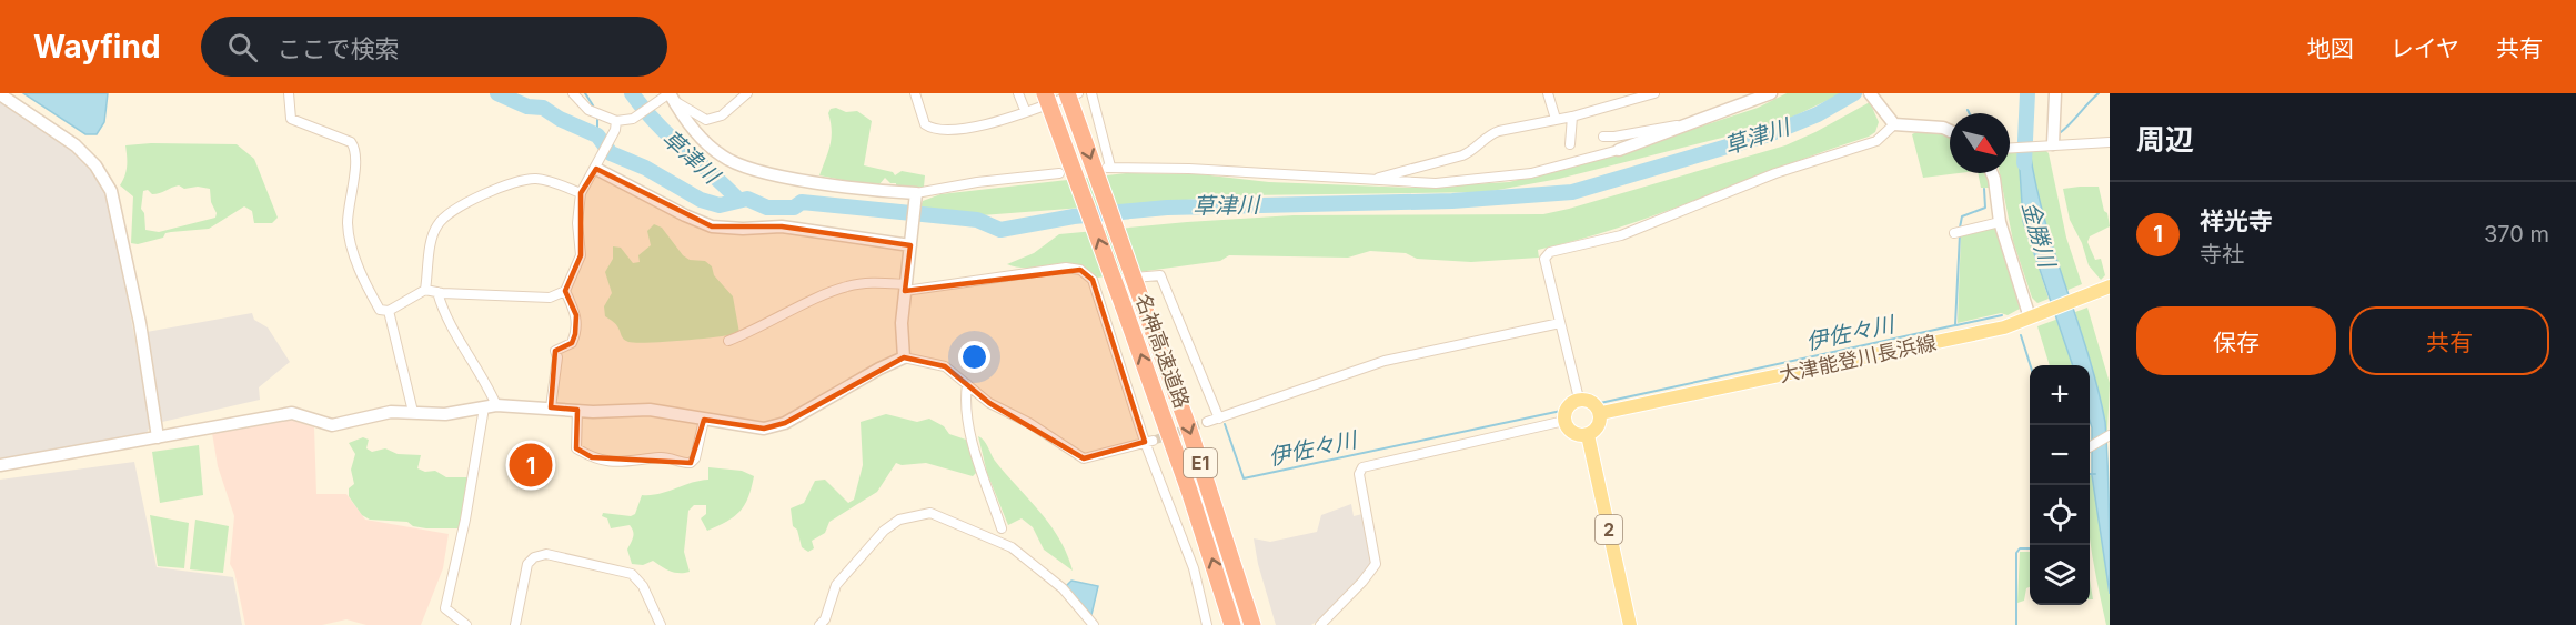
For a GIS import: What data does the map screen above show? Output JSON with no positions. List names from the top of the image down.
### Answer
{
  "streets": {
    "highway": ["名神高速道路", "E1"],
    "main road": ["大津能登川長浜線", "2"]
  },
  "crossings": [
    ["大津能登川長浜線", "2"]
  ],
  "water": ["草津川", "金勝川", "伊佐々川"],
  "north": "bottom right",
  "page": {
    "header": "Wayfind",
    "search": "ここで検索",
    "nav": ["地図", "レイヤ", "共有"],
    "heading": "周辺",
    "list": [
      {
        "mark": "1",
        "name": "祥光寺",
        "note": "寺社",
        "value": "370 m"
      }
    ],
    "buttons": ["保存", "共有"],
    "map_buttons": ["+", "−"],
    "pins": "1"
  }
}
